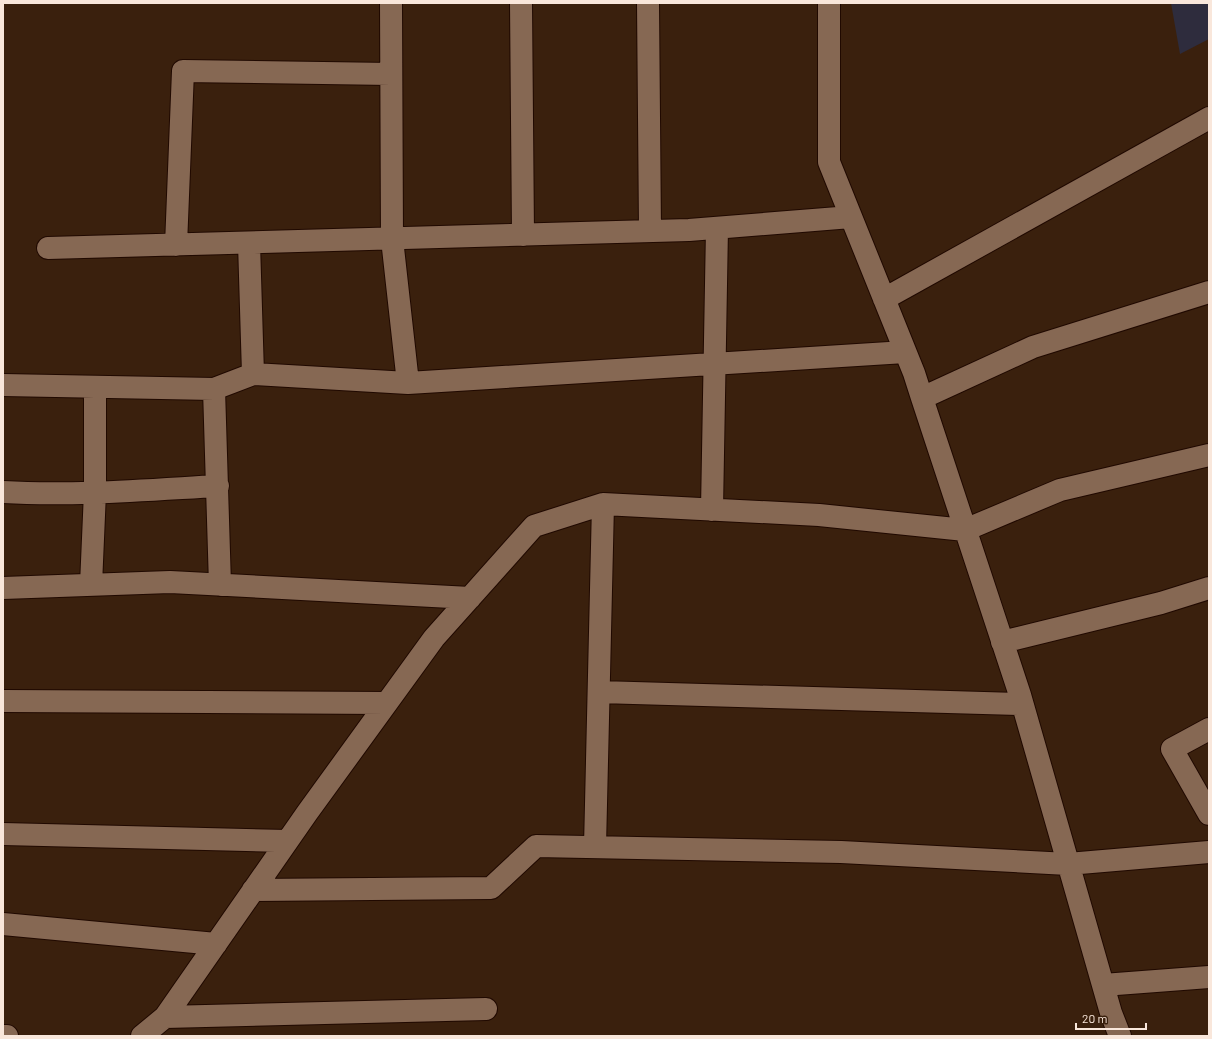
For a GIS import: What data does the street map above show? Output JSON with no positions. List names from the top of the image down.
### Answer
{
  "scale_bar": "20 m"
}
